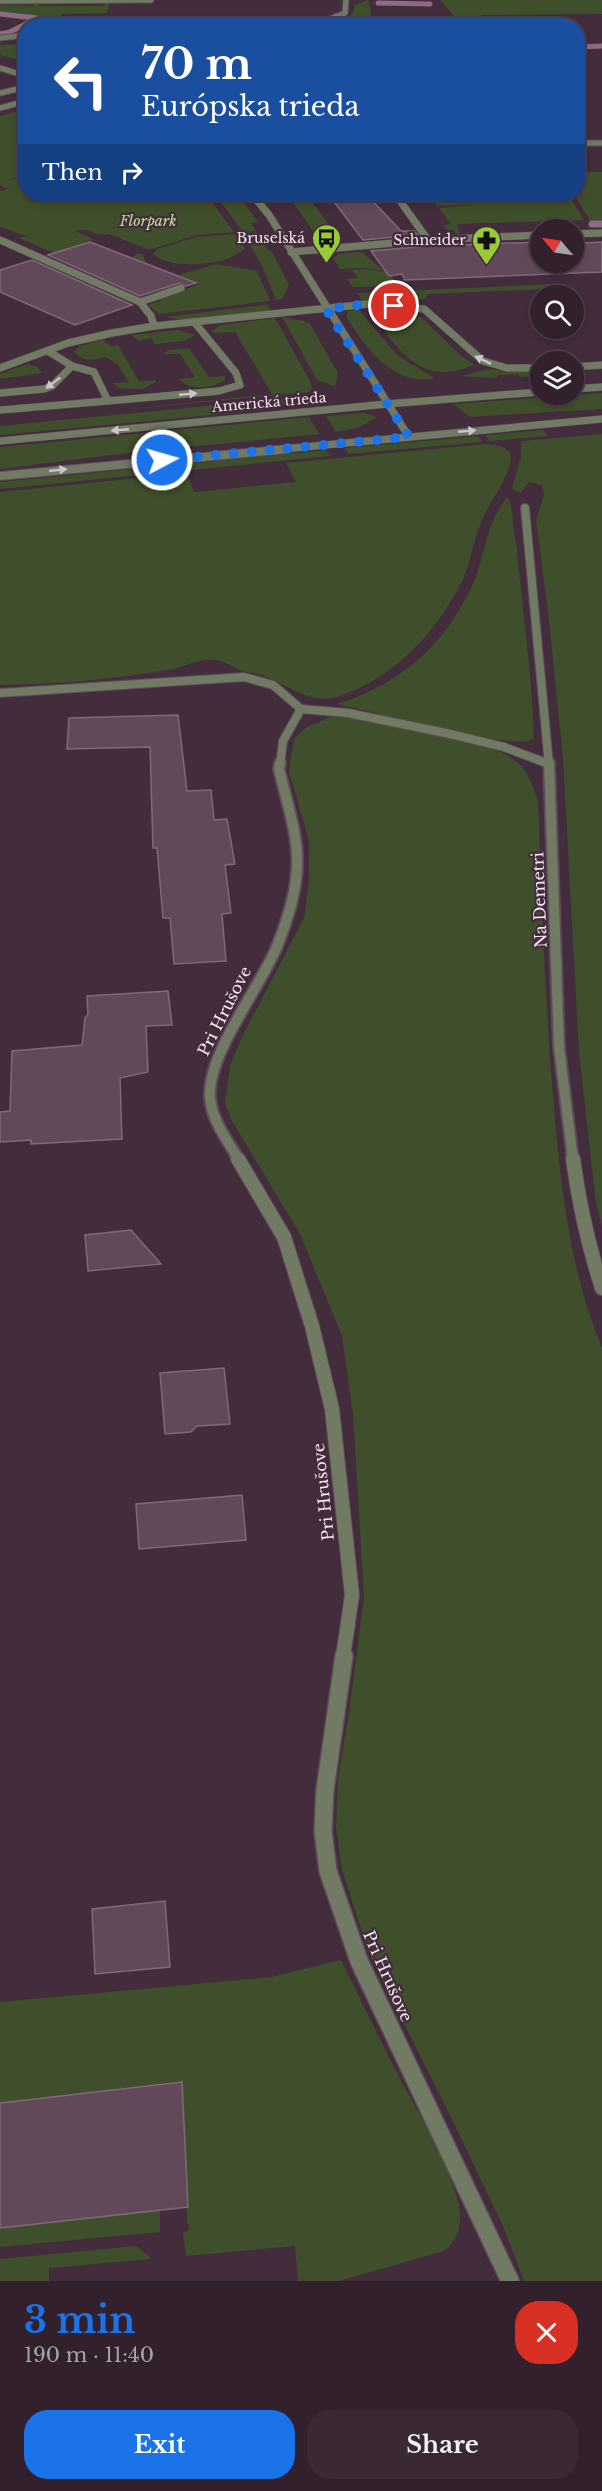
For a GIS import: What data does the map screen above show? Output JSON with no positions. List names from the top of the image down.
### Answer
{
  "streets": {
    "street": ["Americká trieda", "Na Demetri", "Pri Hrušove"]
  },
  "parks": ["Florpark"],
  "places": {
    "bus stop": ["Bruselská"],
    "pharmacy": ["Schneider"]
  },
  "north": "top left",
  "page": {
    "turn": ["70 m", "Európska trieda"],
    "then": "Then",
    "heading": ["3 min", "190 m · 11:40"],
    "buttons": ["Exit", "Share"]
  }
}
